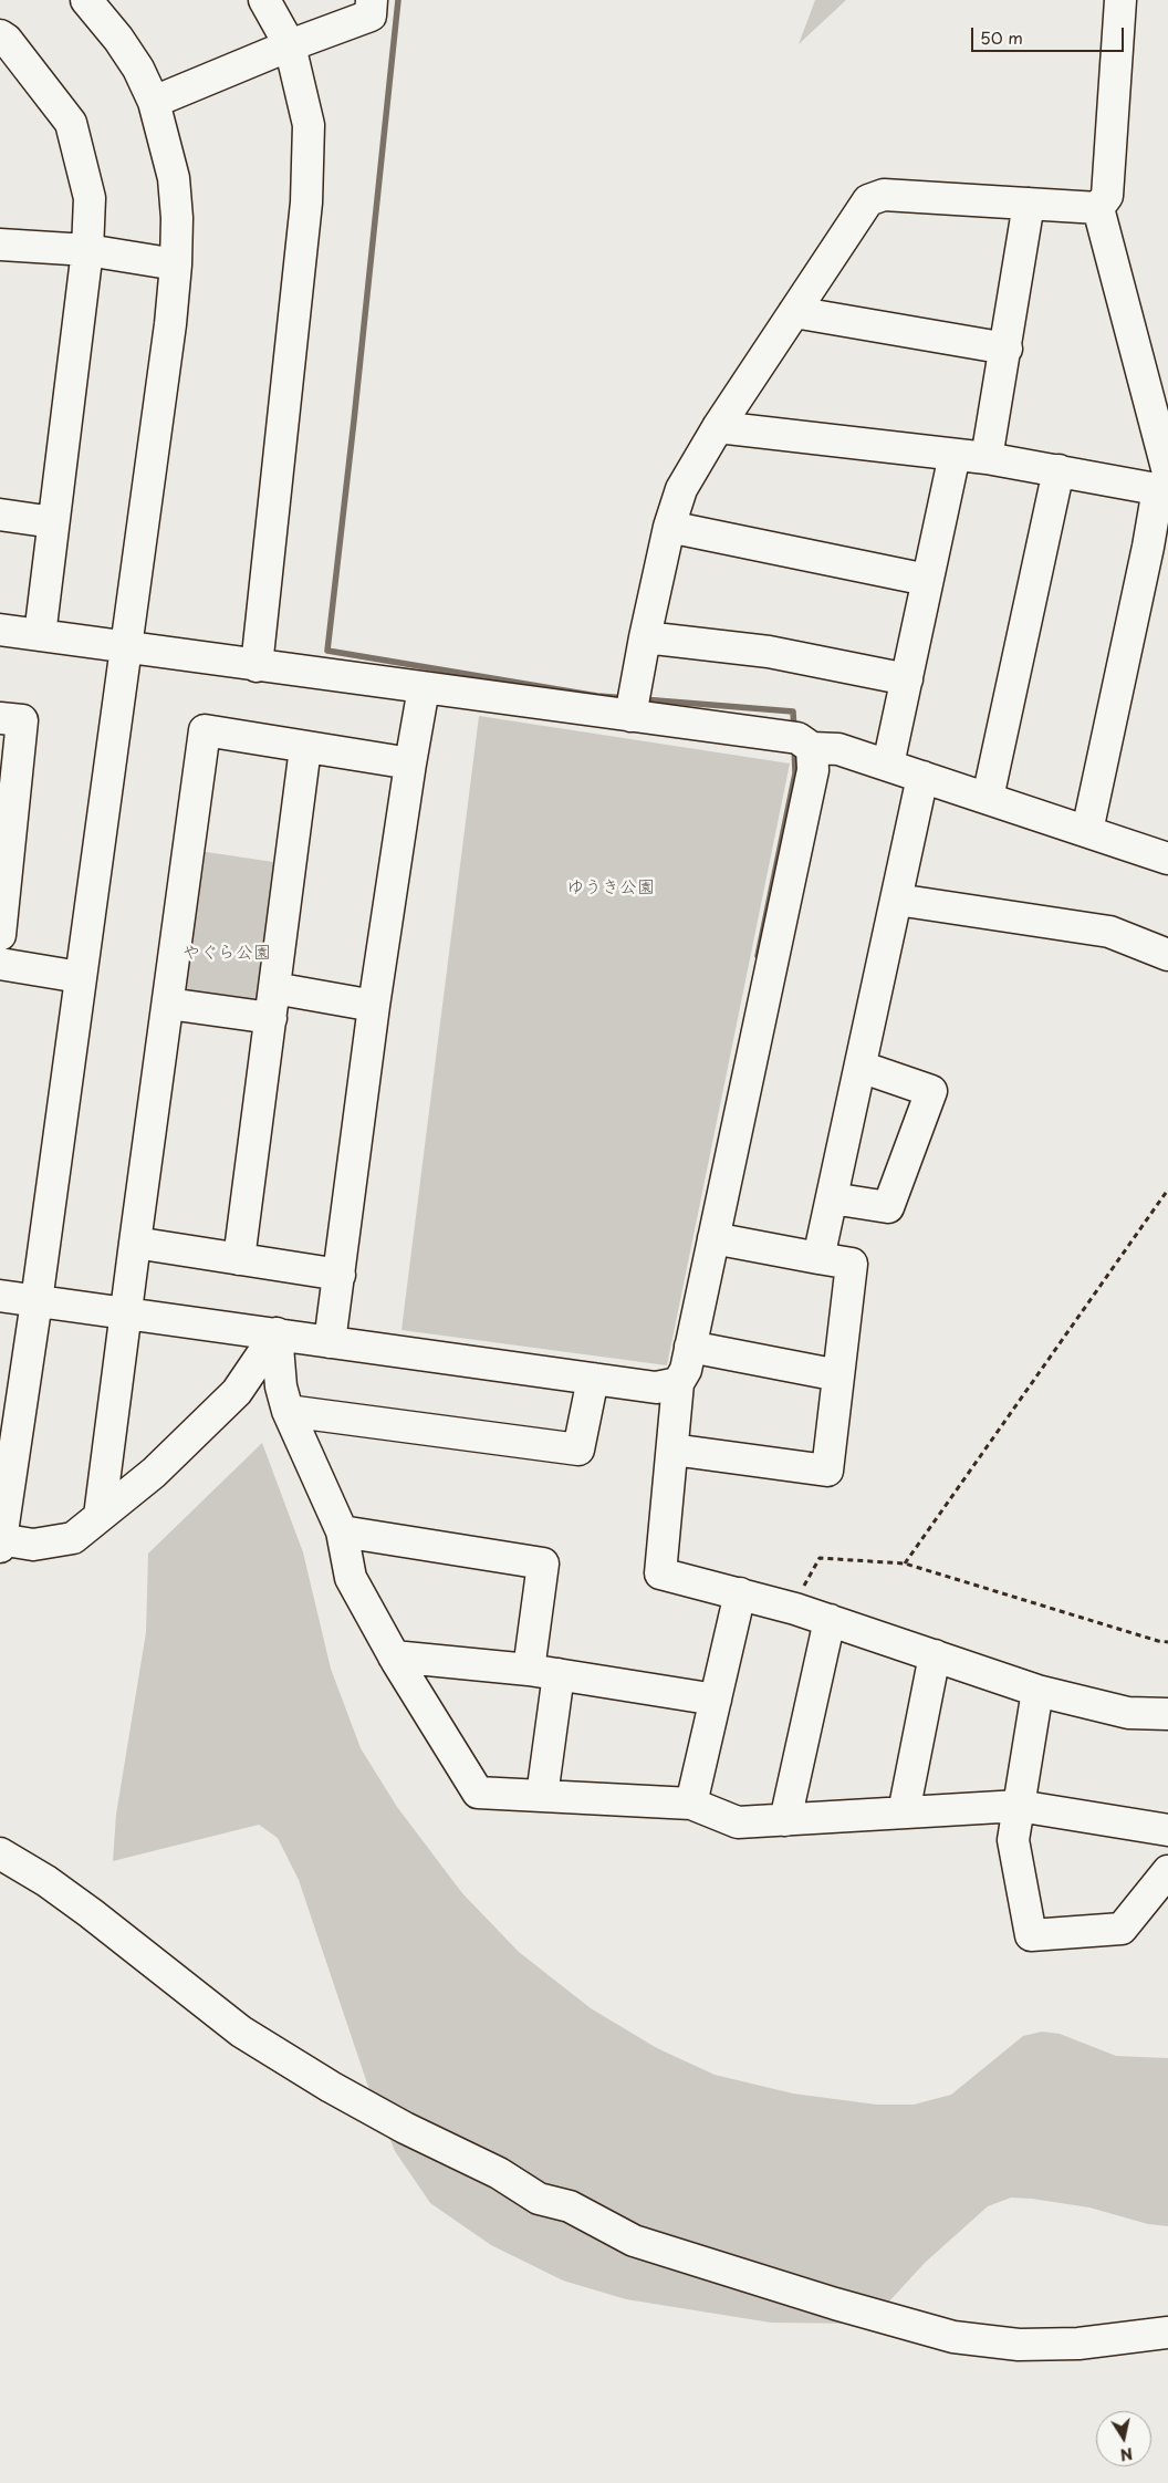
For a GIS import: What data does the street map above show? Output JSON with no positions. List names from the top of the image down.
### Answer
{
  "parks": ["ゆうき公園", "やぐら公園"],
  "scale_bar": "50 m",
  "north": "bottom"
}
